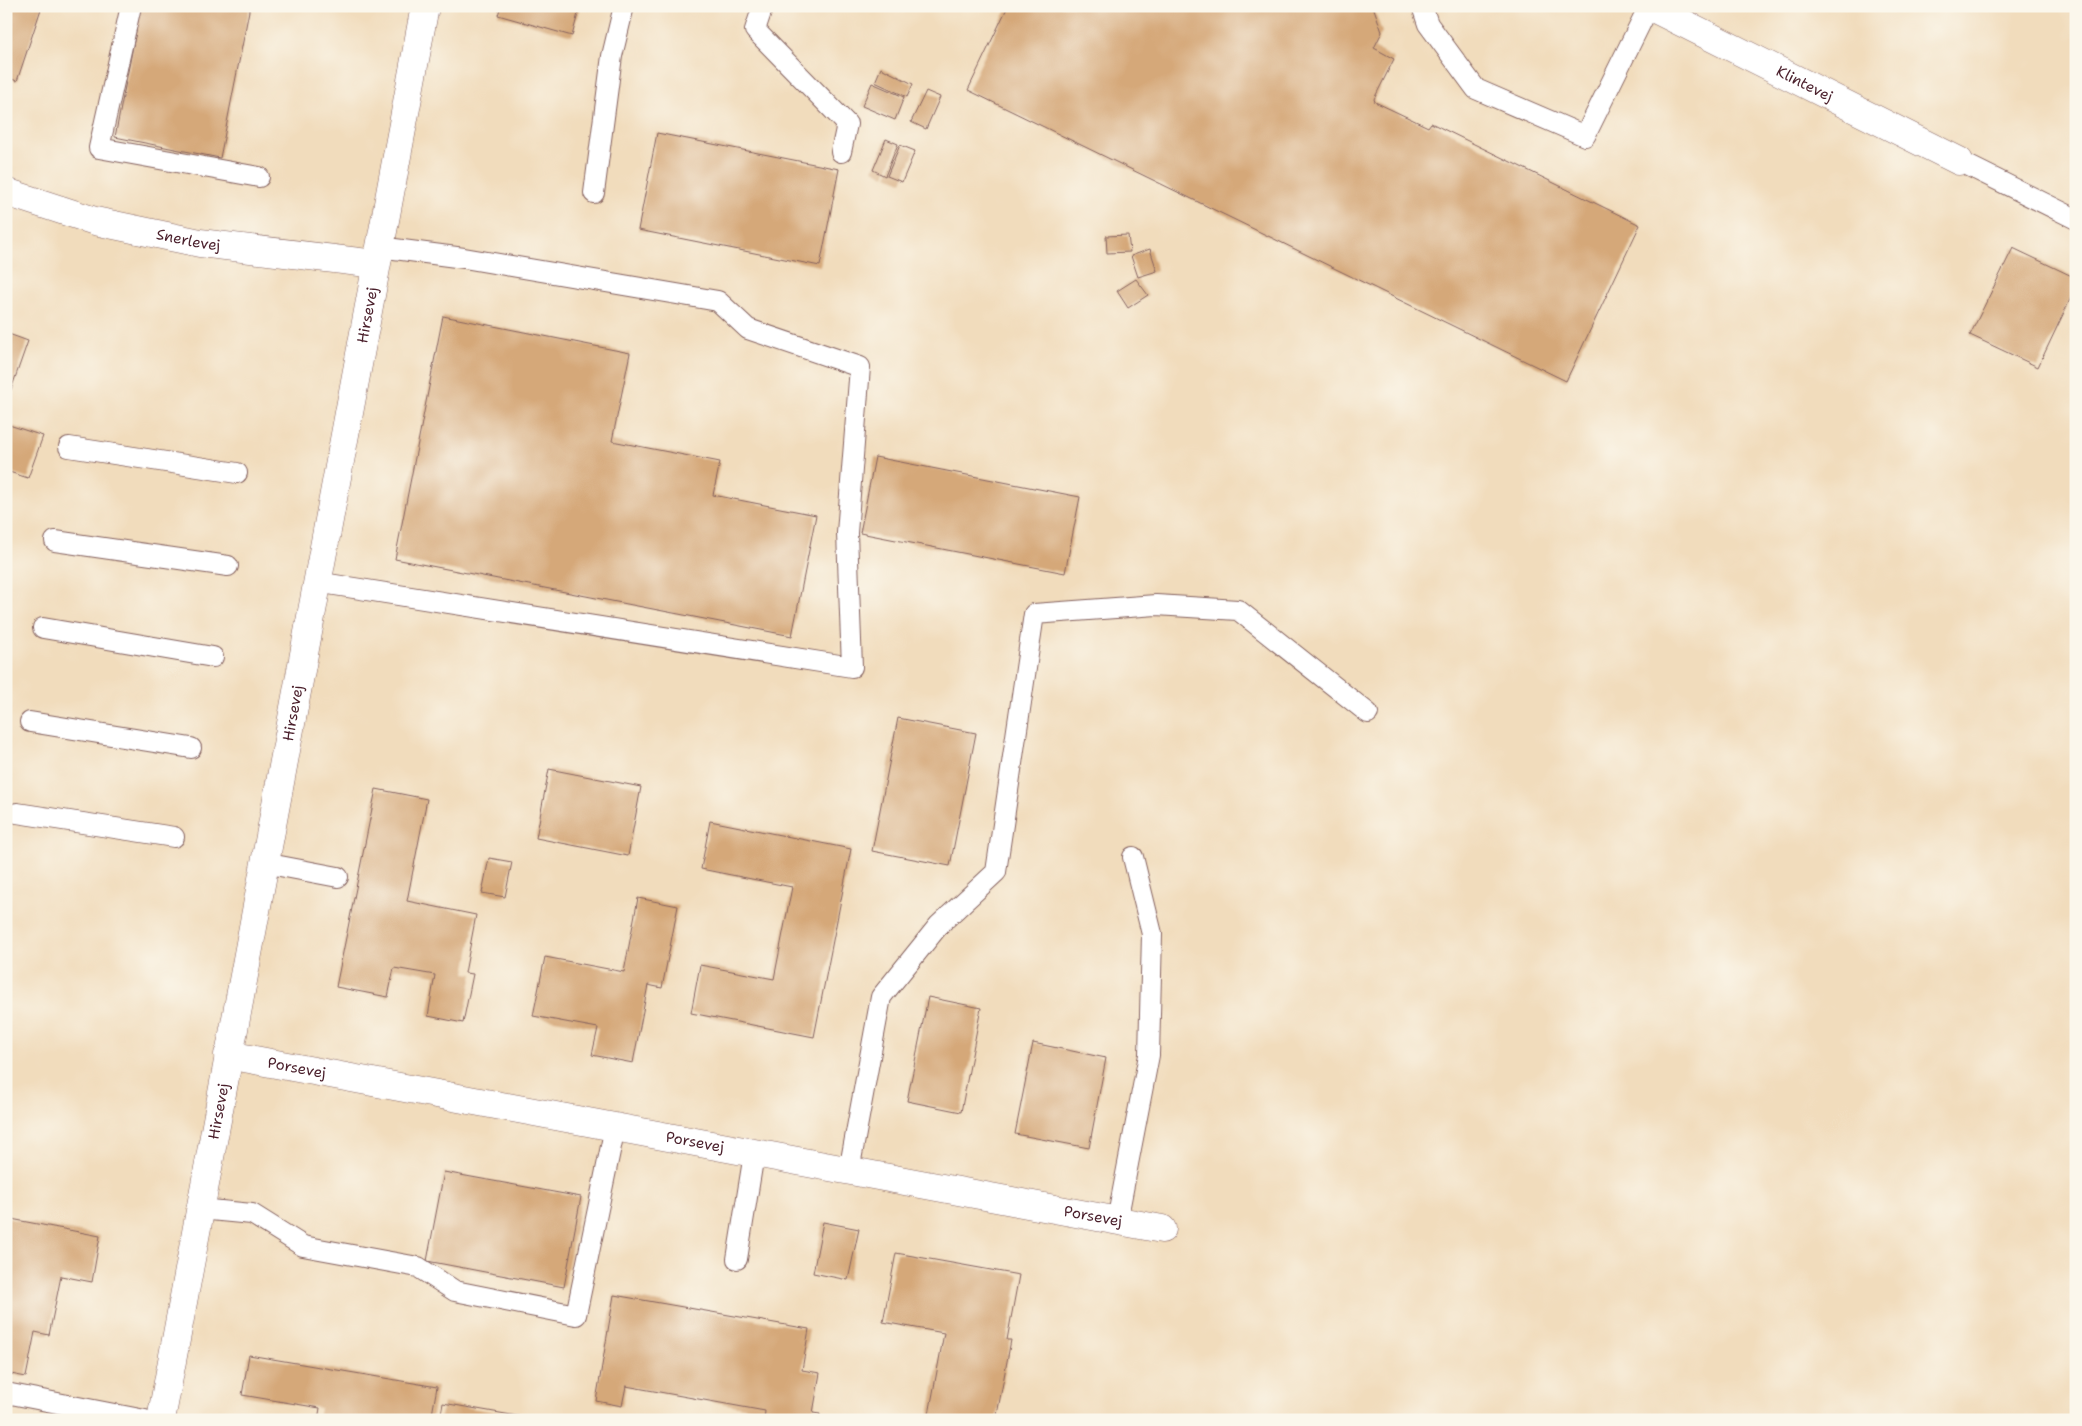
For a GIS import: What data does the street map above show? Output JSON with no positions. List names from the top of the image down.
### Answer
{
  "streets": {
    "street": [
      "Klintevej",
      "Snerlevej",
      "Hirsevej",
      "Porsevej"
    ]
  },
  "crossings": [
    ["Snerlevej", "Hirsevej"],
    ["Hirsevej", "Porsevej"]
  ]
}
